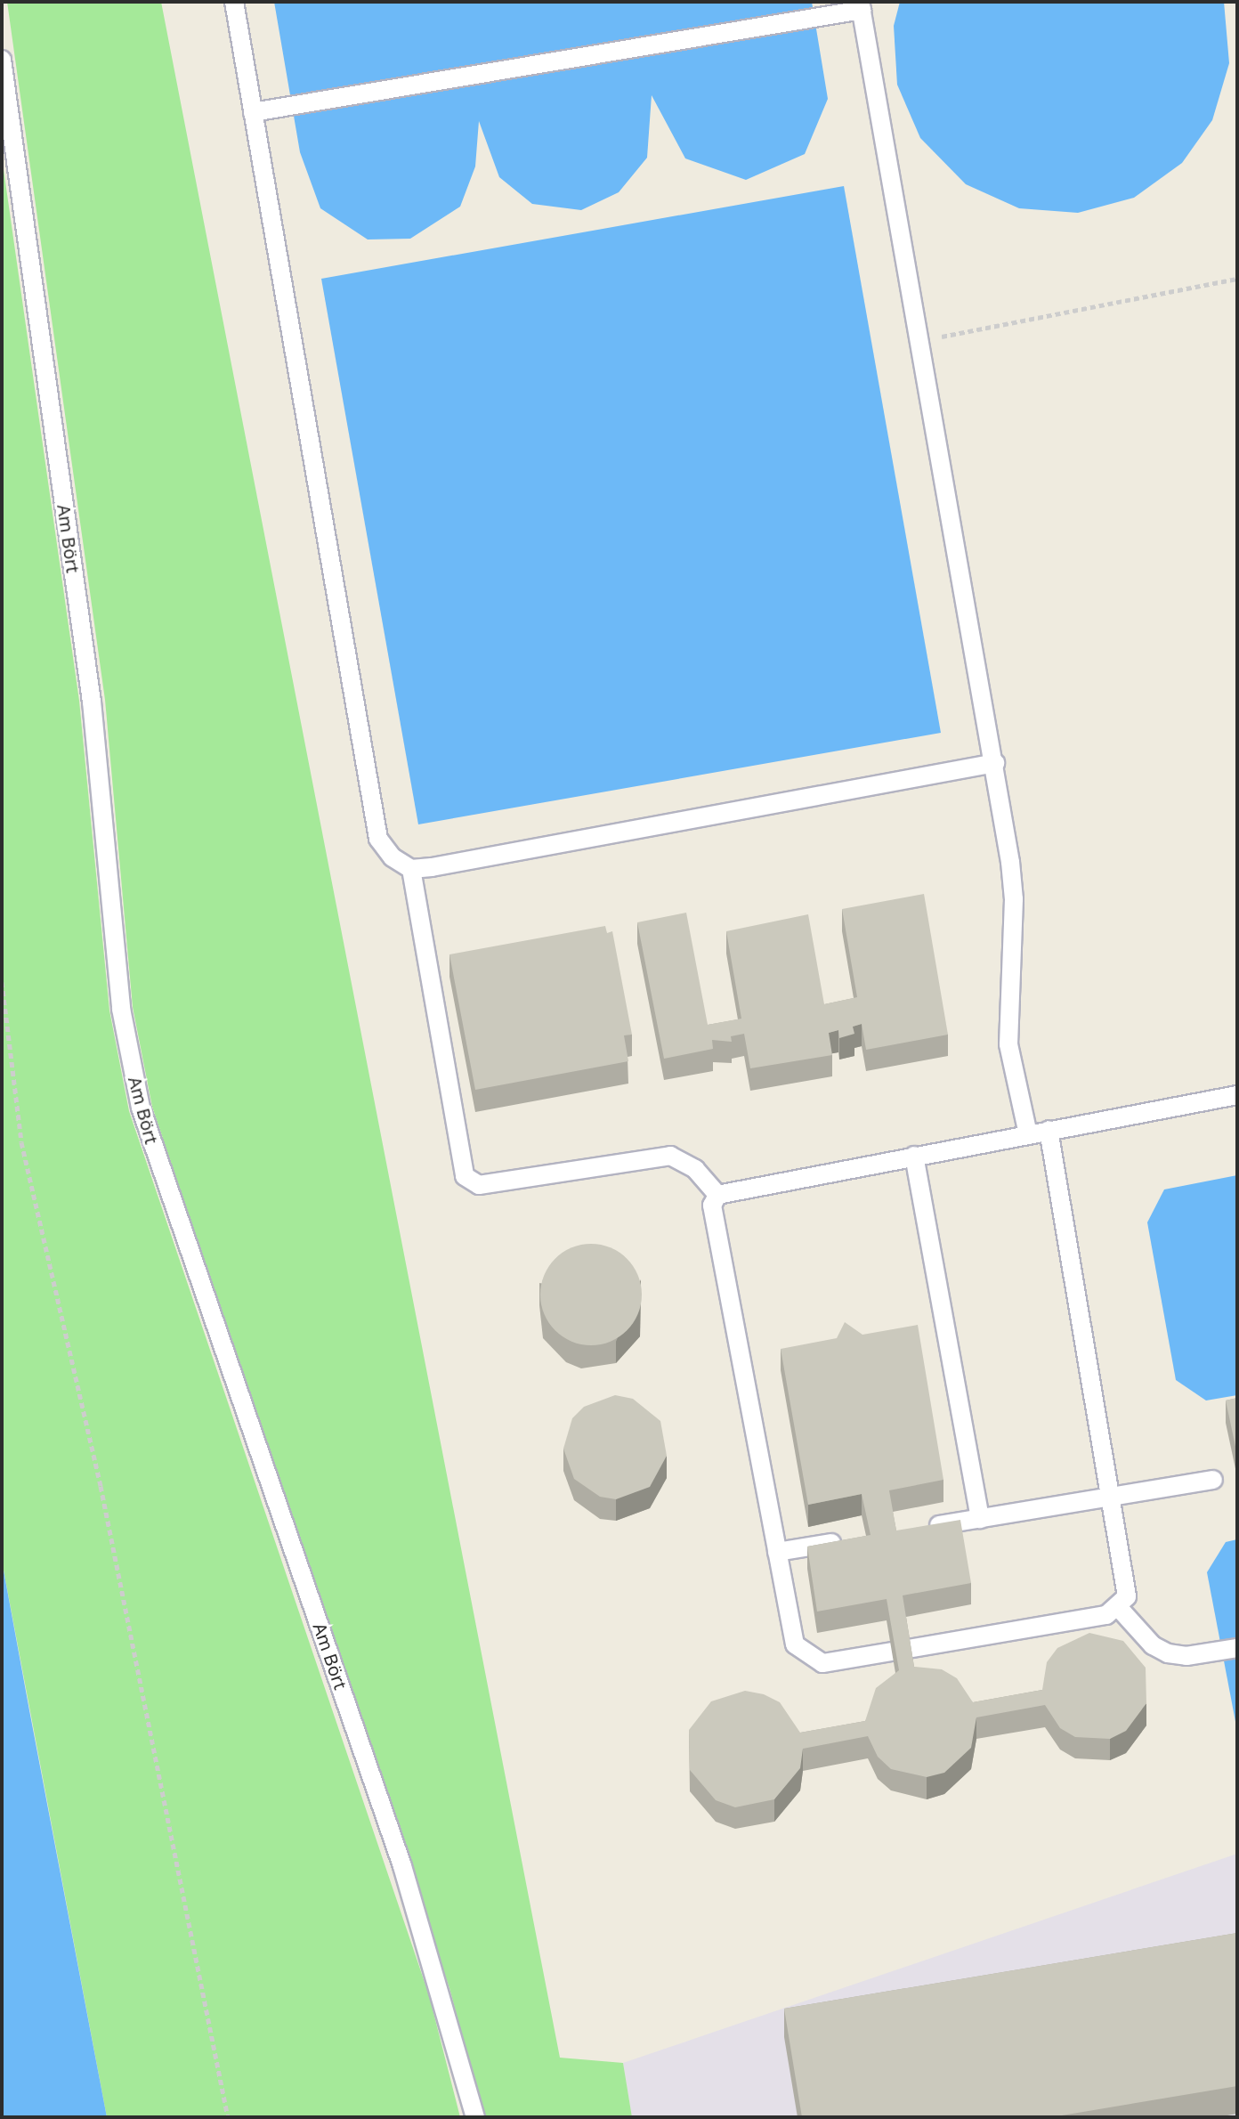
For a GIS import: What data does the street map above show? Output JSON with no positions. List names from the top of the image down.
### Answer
{
  "streets": {
    "lane": ["Am Bört"]
  }
}
